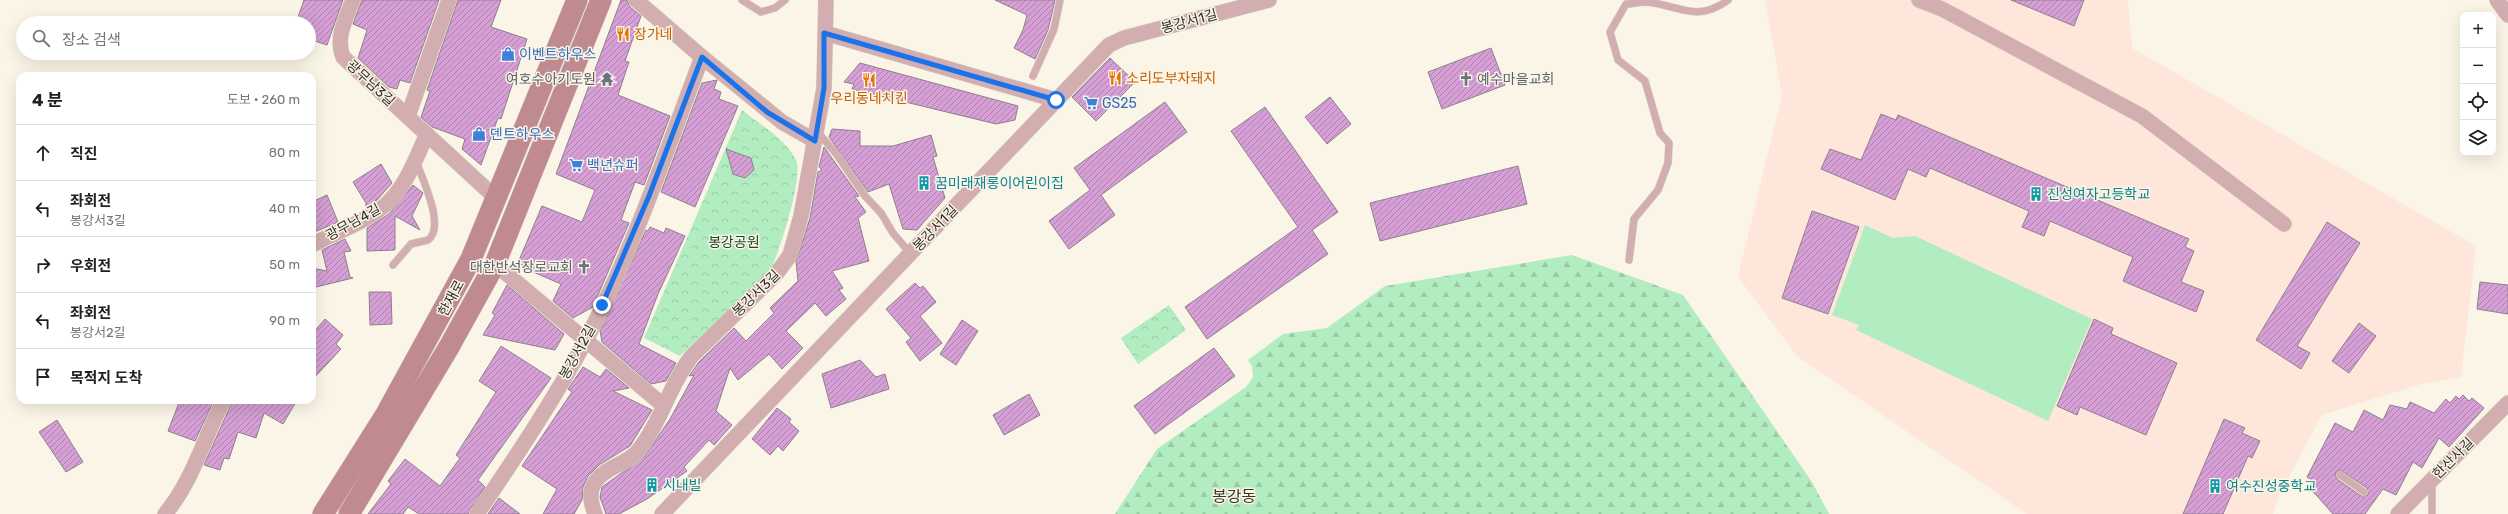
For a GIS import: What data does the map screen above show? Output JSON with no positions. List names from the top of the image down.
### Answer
{
  "streets": {
    "street": [
      "봉강서1길",
      "광무남3길",
      "광무남4길",
      "봉강서3길",
      "한재로",
      "봉강서2길",
      "한산사길"
    ]
  },
  "crossings": [
    ["광무남3길", "광무남4길"],
    ["광무남3길", "한재로"]
  ],
  "districts": ["봉강동"],
  "parks": ["봉강공원"],
  "places": {
    "restaurant": ["장가네", "소리도부자돼지", "우리동네치킨"],
    "shop": ["이벤트하우스", "덴트하우스"],
    "temple": ["여호수아기도원"],
    "church": ["예수마을교회", "대한반석장로교회"],
    "supermarket": ["GS25", "백년슈퍼"],
    "building": [
      "꿈미래재롱이어린이집",
      "진성여자고등학교",
      "시내빌",
      "여수진성중학교"
    ]
  },
  "page": {
    "map_buttons": ["+", "−"],
    "search": "장소 검색",
    "heading": ["4 분", "도보 · 260 m"],
    "list": [
      ["직진", "80 m"],
      ["좌회전", "봉강서3길", "40 m"],
      ["우회전", "50 m"],
      ["좌회전", "봉강서2길", "90 m"],
      "목적지 도착"
    ]
  }
}
